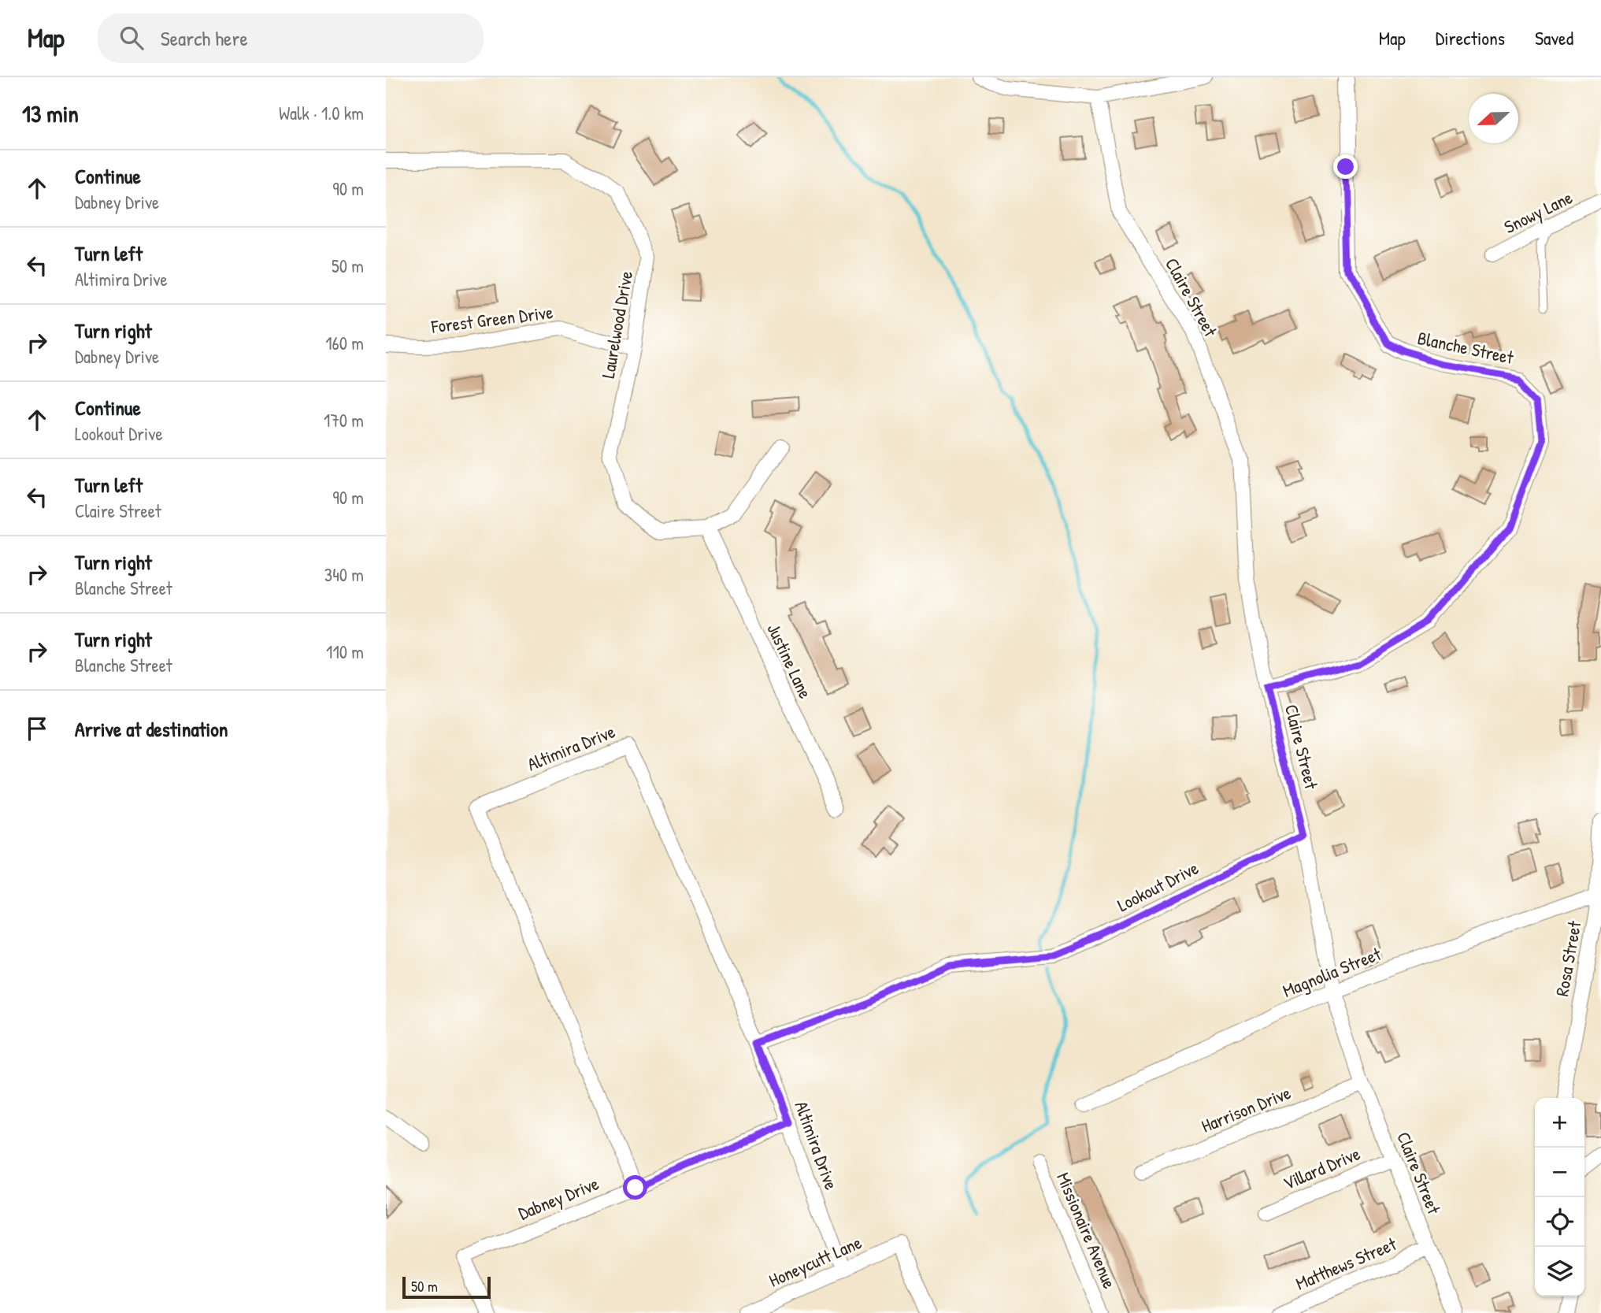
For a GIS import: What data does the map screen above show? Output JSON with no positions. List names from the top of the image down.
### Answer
{
  "streets": {
    "street": [
      "Snowy Lane",
      "Claire Street",
      "Forest Green Drive",
      "Laurelwood Drive",
      "Blanche Street",
      "Justine Lane",
      "Altimira Drive",
      "Lookout Drive",
      "Rosa Street",
      "Magnolia Street",
      "Harrison Drive",
      "Villard Drive",
      "Dabney Drive",
      "Missionaire Avenue",
      "Honeycutt Lane",
      "Matthews Street"
    ]
  },
  "crossings": [
    ["Claire Street", "Blanche Street"],
    ["Claire Street", "Lookout Drive"],
    ["Claire Street", "Magnolia Street"],
    ["Claire Street", "Harrison Drive"],
    ["Claire Street", "Villard Drive"],
    ["Claire Street", "Matthews Street"],
    ["Forest Green Drive", "Laurelwood Drive"],
    ["Laurelwood Drive", "Justine Lane"],
    ["Altimira Drive", "Lookout Drive"],
    ["Altimira Drive", "Dabney Drive"],
    ["Altimira Drive", "Honeycutt Lane"],
    ["Rosa Street", "Magnolia Street"]
  ],
  "scale_bar": "50 m",
  "north": "left",
  "page": {
    "header": "Map",
    "search": "Search here",
    "nav": ["Map", "Directions", "Saved"],
    "heading": ["13 min", "Walk · 1.0 km"],
    "list": [
      ["Continue", "Dabney Drive", "90 m"],
      ["Turn left", "Altimira Drive", "50 m"],
      ["Turn right", "Dabney Drive", "160 m"],
      ["Continue", "Lookout Drive", "170 m"],
      ["Turn left", "Claire Street", "90 m"],
      ["Turn right", "Blanche Street", "340 m"],
      ["Turn right", "Blanche Street", "110 m"],
      "Arrive at destination"
    ],
    "map_buttons": ["+", "−"],
    "scale": "50 m"
  }
}
